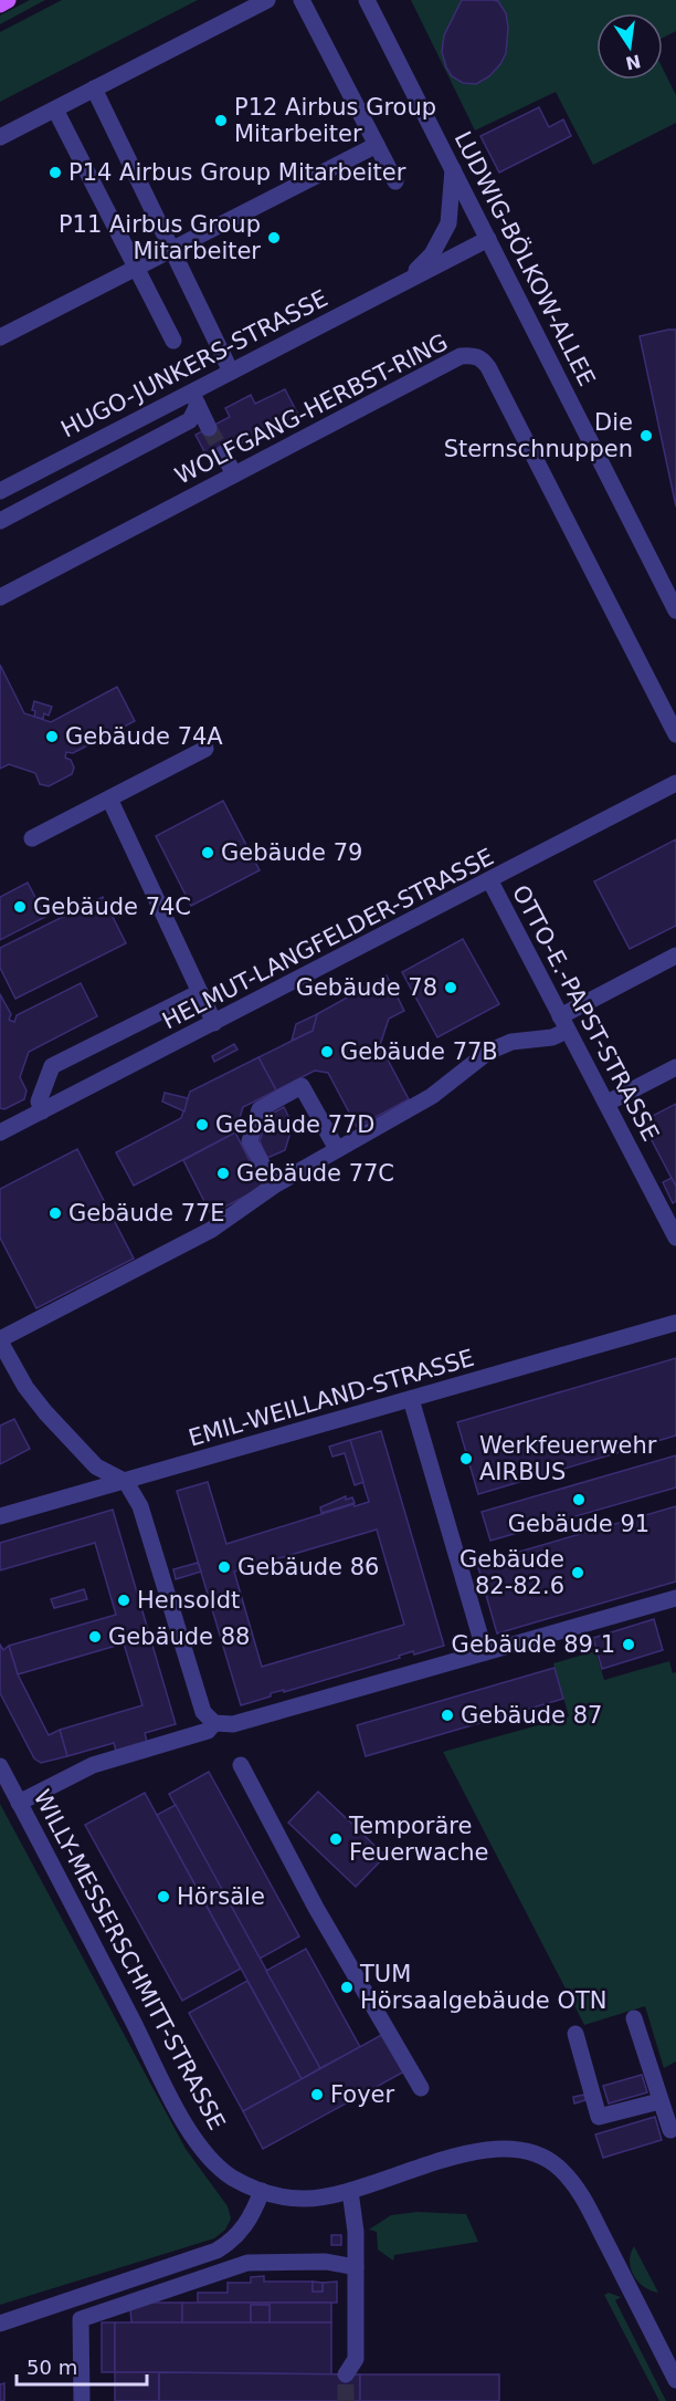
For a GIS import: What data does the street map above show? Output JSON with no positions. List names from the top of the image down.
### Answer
{
  "streets": {
    "street": [
      "LUDWIG-BÖLKOW-ALLEE",
      "HUGO-JUNKERS-STRASSE",
      "WOLFGANG-HERBST-RING",
      "HELMUT-LANGFELDER-STRASSE",
      "OTTO-E.-PAPST-STRASSE",
      "EMIL-WEILLAND-STRASSE",
      "WILLY-MESSERSCHMITT-STRASSE"
    ]
  },
  "crossings": [
    ["LUDWIG-BÖLKOW-ALLEE", "HUGO-JUNKERS-STRASSE"],
    ["HELMUT-LANGFELDER-STRASSE", "OTTO-E.-PAPST-STRASSE"]
  ],
  "places": [
    "P12 Airbus Group Mitarbeiter",
    "P14 Airbus Group Mitarbeiter",
    "P11 Airbus Group Mitarbeiter",
    "Die Sternschnuppen",
    "Gebäude 74A",
    "Gebäude 79",
    "Gebäude 74C",
    "Gebäude 78",
    "Gebäude 77B",
    "Gebäude 77D",
    "Gebäude 77C",
    "Gebäude 77E",
    "Werkfeuerwehr AIRBUS",
    "Gebäude 91",
    "Gebäude 86",
    "Gebäude 82-82.6",
    "Hensoldt",
    "Gebäude 88",
    "Gebäude 89.1",
    "Gebäude 87",
    "Temporäre Feuerwache",
    "Hörsäle",
    "TUM Hörsaalgebäude OTN",
    "Foyer"
  ],
  "scale_bar": "50 m",
  "north": "bottom"
}
